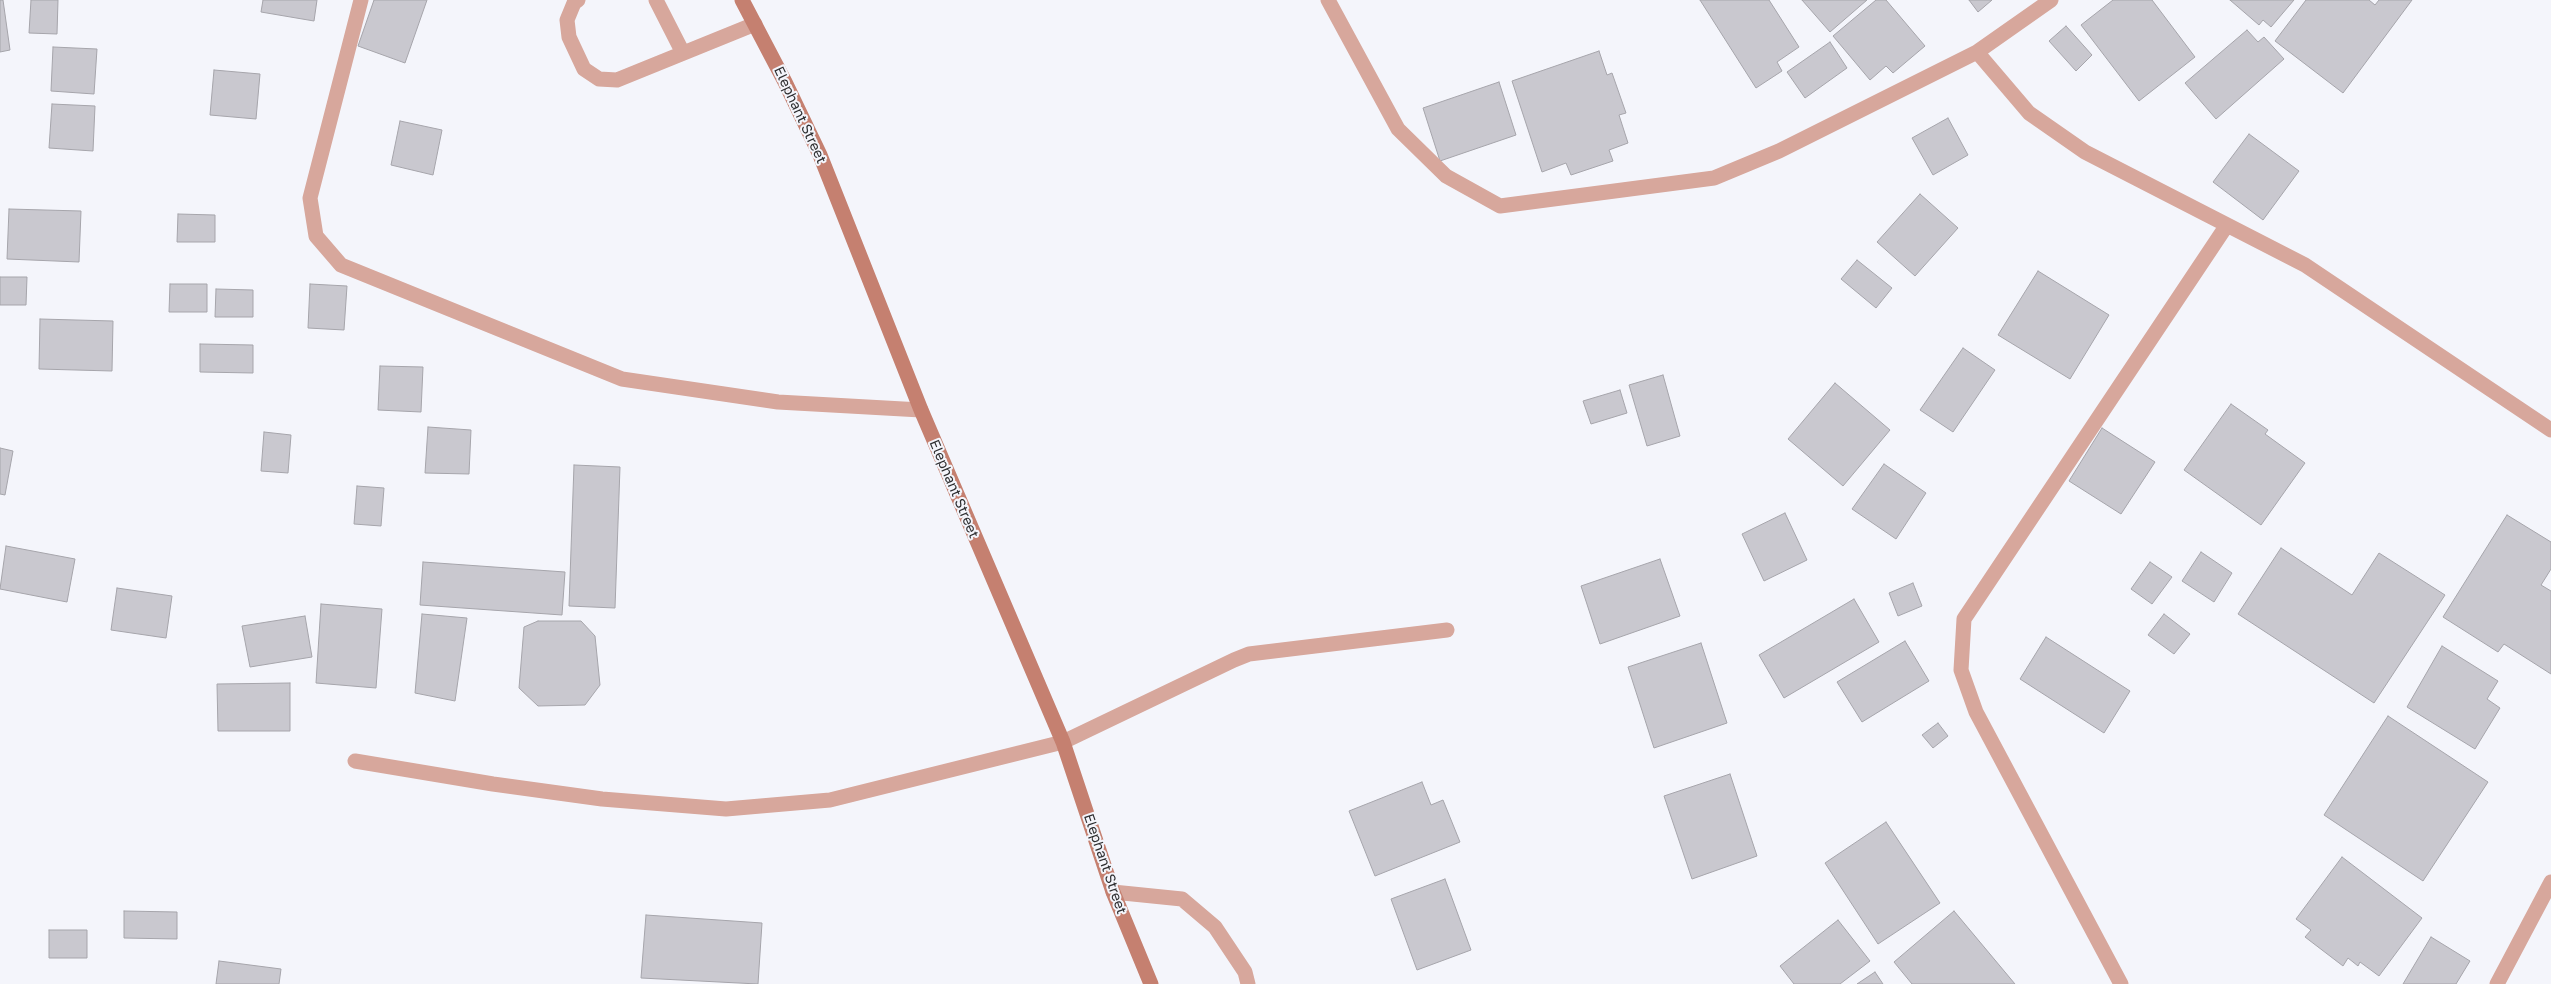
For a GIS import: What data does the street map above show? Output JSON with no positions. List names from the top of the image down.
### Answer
{
  "streets": {
    "main road": ["Elephant Street"]
  }
}
